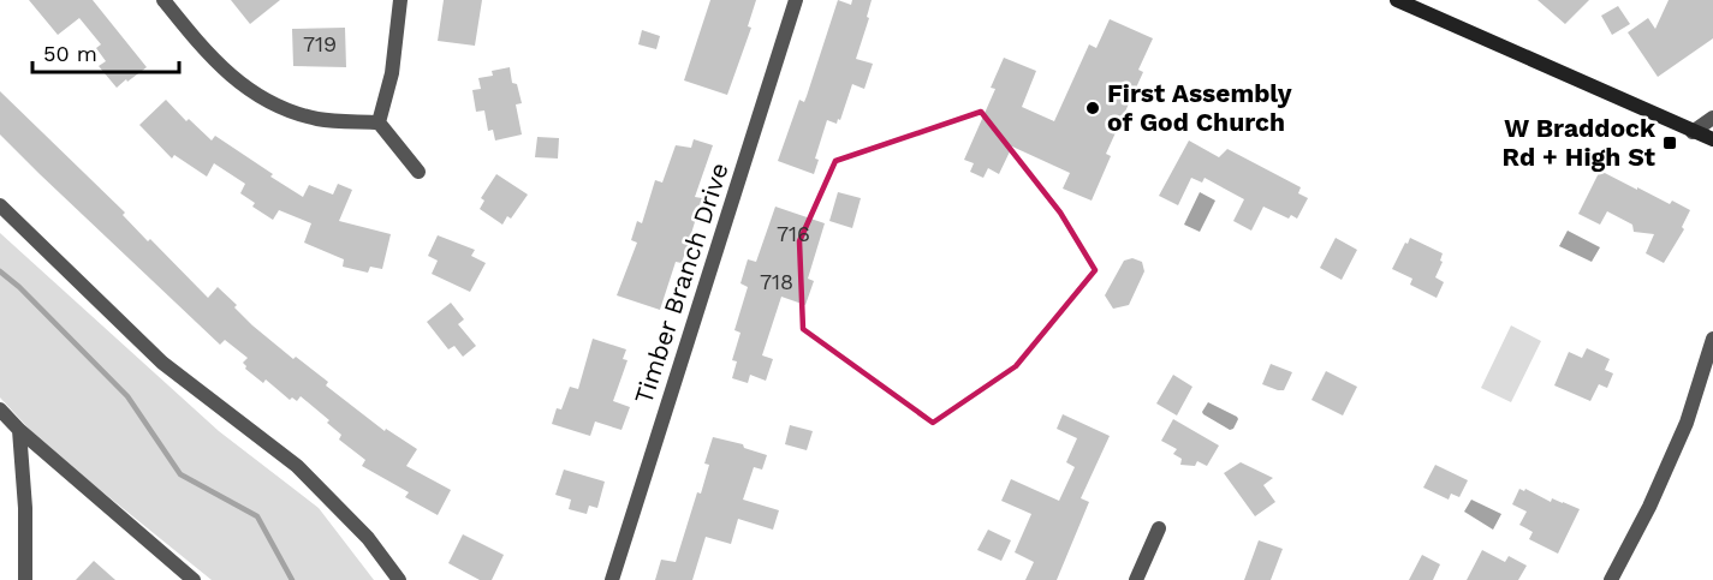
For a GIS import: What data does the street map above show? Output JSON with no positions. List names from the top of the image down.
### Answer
{
  "streets": {
    "street": ["Timber Branch Drive"]
  },
  "places": {
    "other": ["First Assembly of God Church"],
    "transit": ["W Braddock Rd + High St"]
  },
  "house_numbers": ["719", "716", "718"],
  "scale_bar": "50 m"
}
